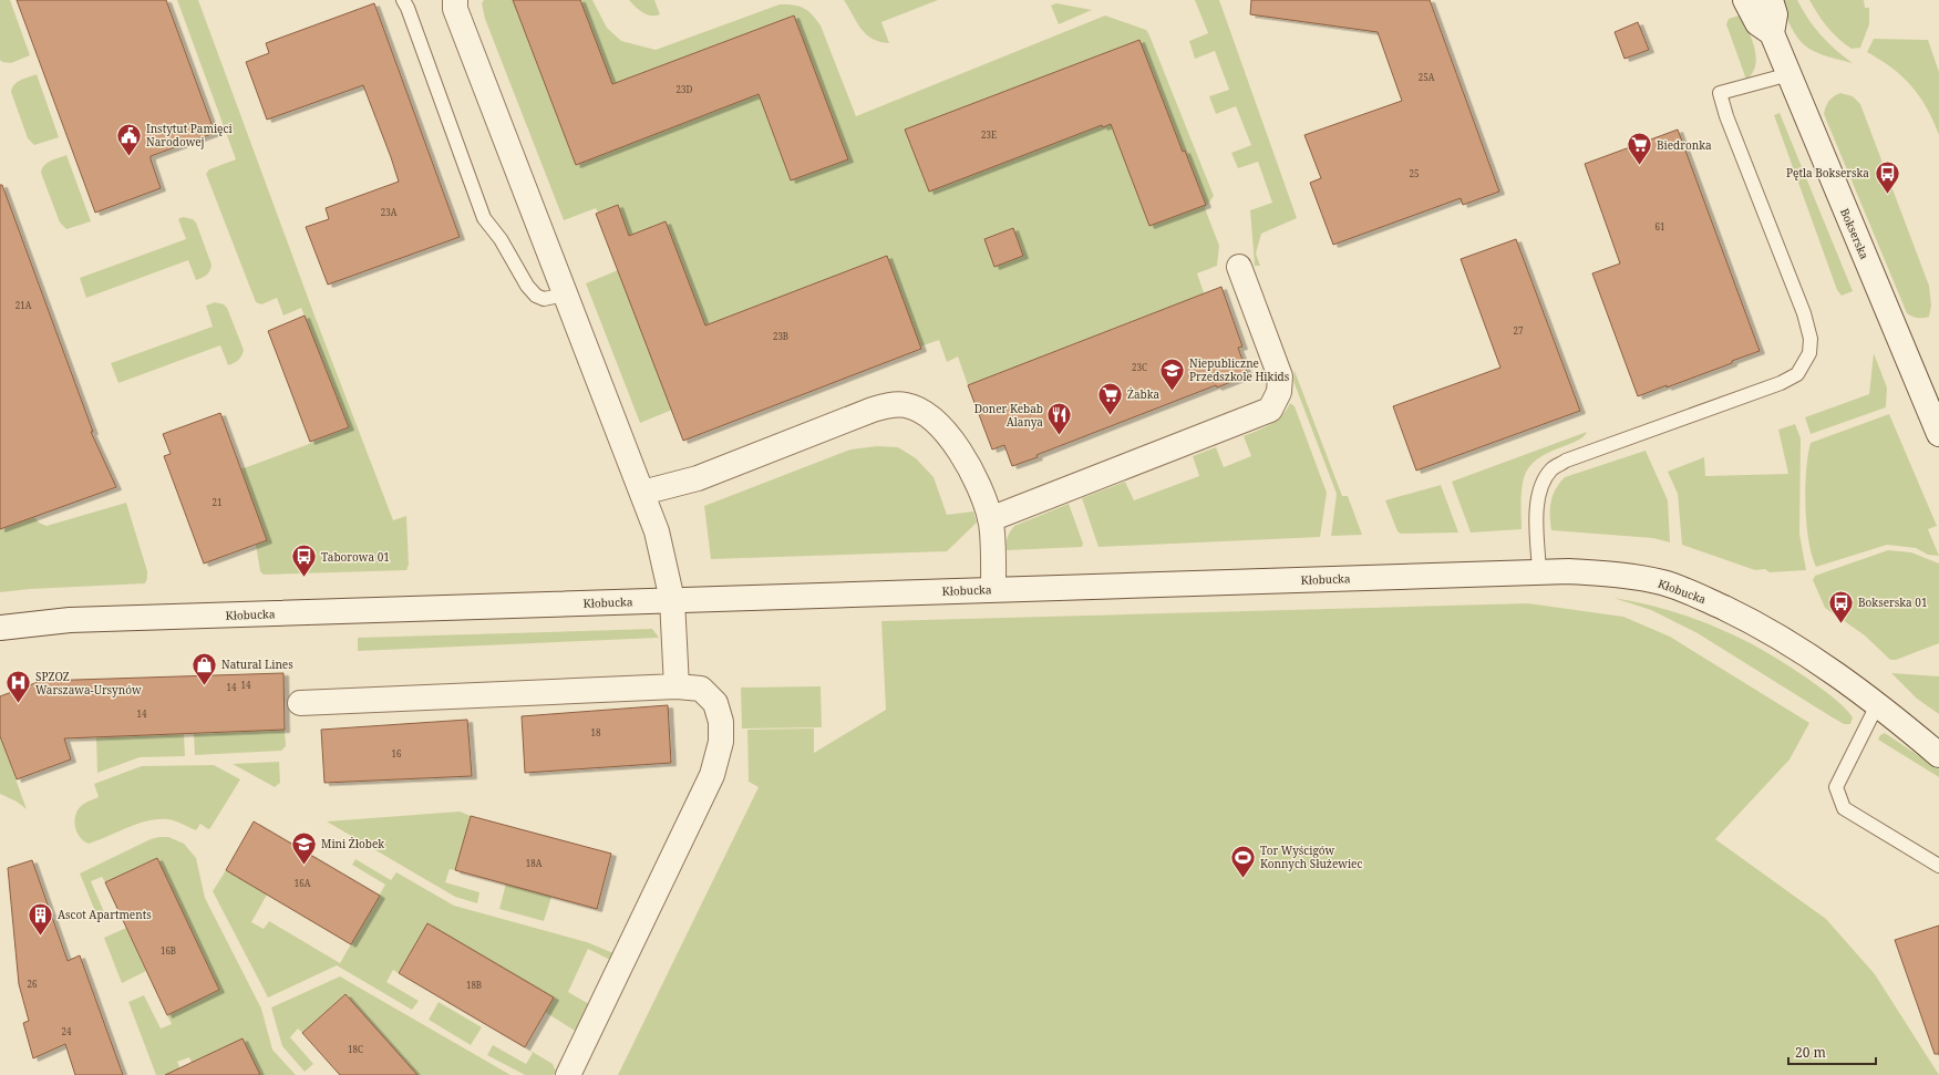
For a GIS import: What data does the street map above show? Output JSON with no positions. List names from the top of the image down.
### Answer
{
  "streets": {
    "street": ["Bokserska", "Kłobucka"]
  },
  "places": {
    "public building": ["Instytut Pamięci Narodowej"],
    "supermarket": ["Biedronka", "Żabka"],
    "bus stop": ["Pętla Bokserska", "Taborowa 01", "Bokserska 01"],
    "school or university": ["Niepubliczne Przedszkole Hikids", "Mini Żłobek"],
    "restaurant": ["Doner Kebab Alanya"],
    "shop": ["Natural Lines"],
    "hospital": ["SPZOZ Warszawa-Ursynów"],
    "sports": ["Tor Wyścigów Konnych Służewiec"],
    "building": ["Ascot Apartments"]
  },
  "house_numbers": [
    "25A",
    "23D",
    "23E",
    "25",
    "23A",
    "61",
    "21A",
    "27",
    "23B",
    "23C",
    "21",
    "14",
    "14",
    "14",
    "18",
    "16",
    "18A",
    "16A",
    "16B",
    "26",
    "18B",
    "24",
    "18C"
  ],
  "scale_bar": "20 m"
}
